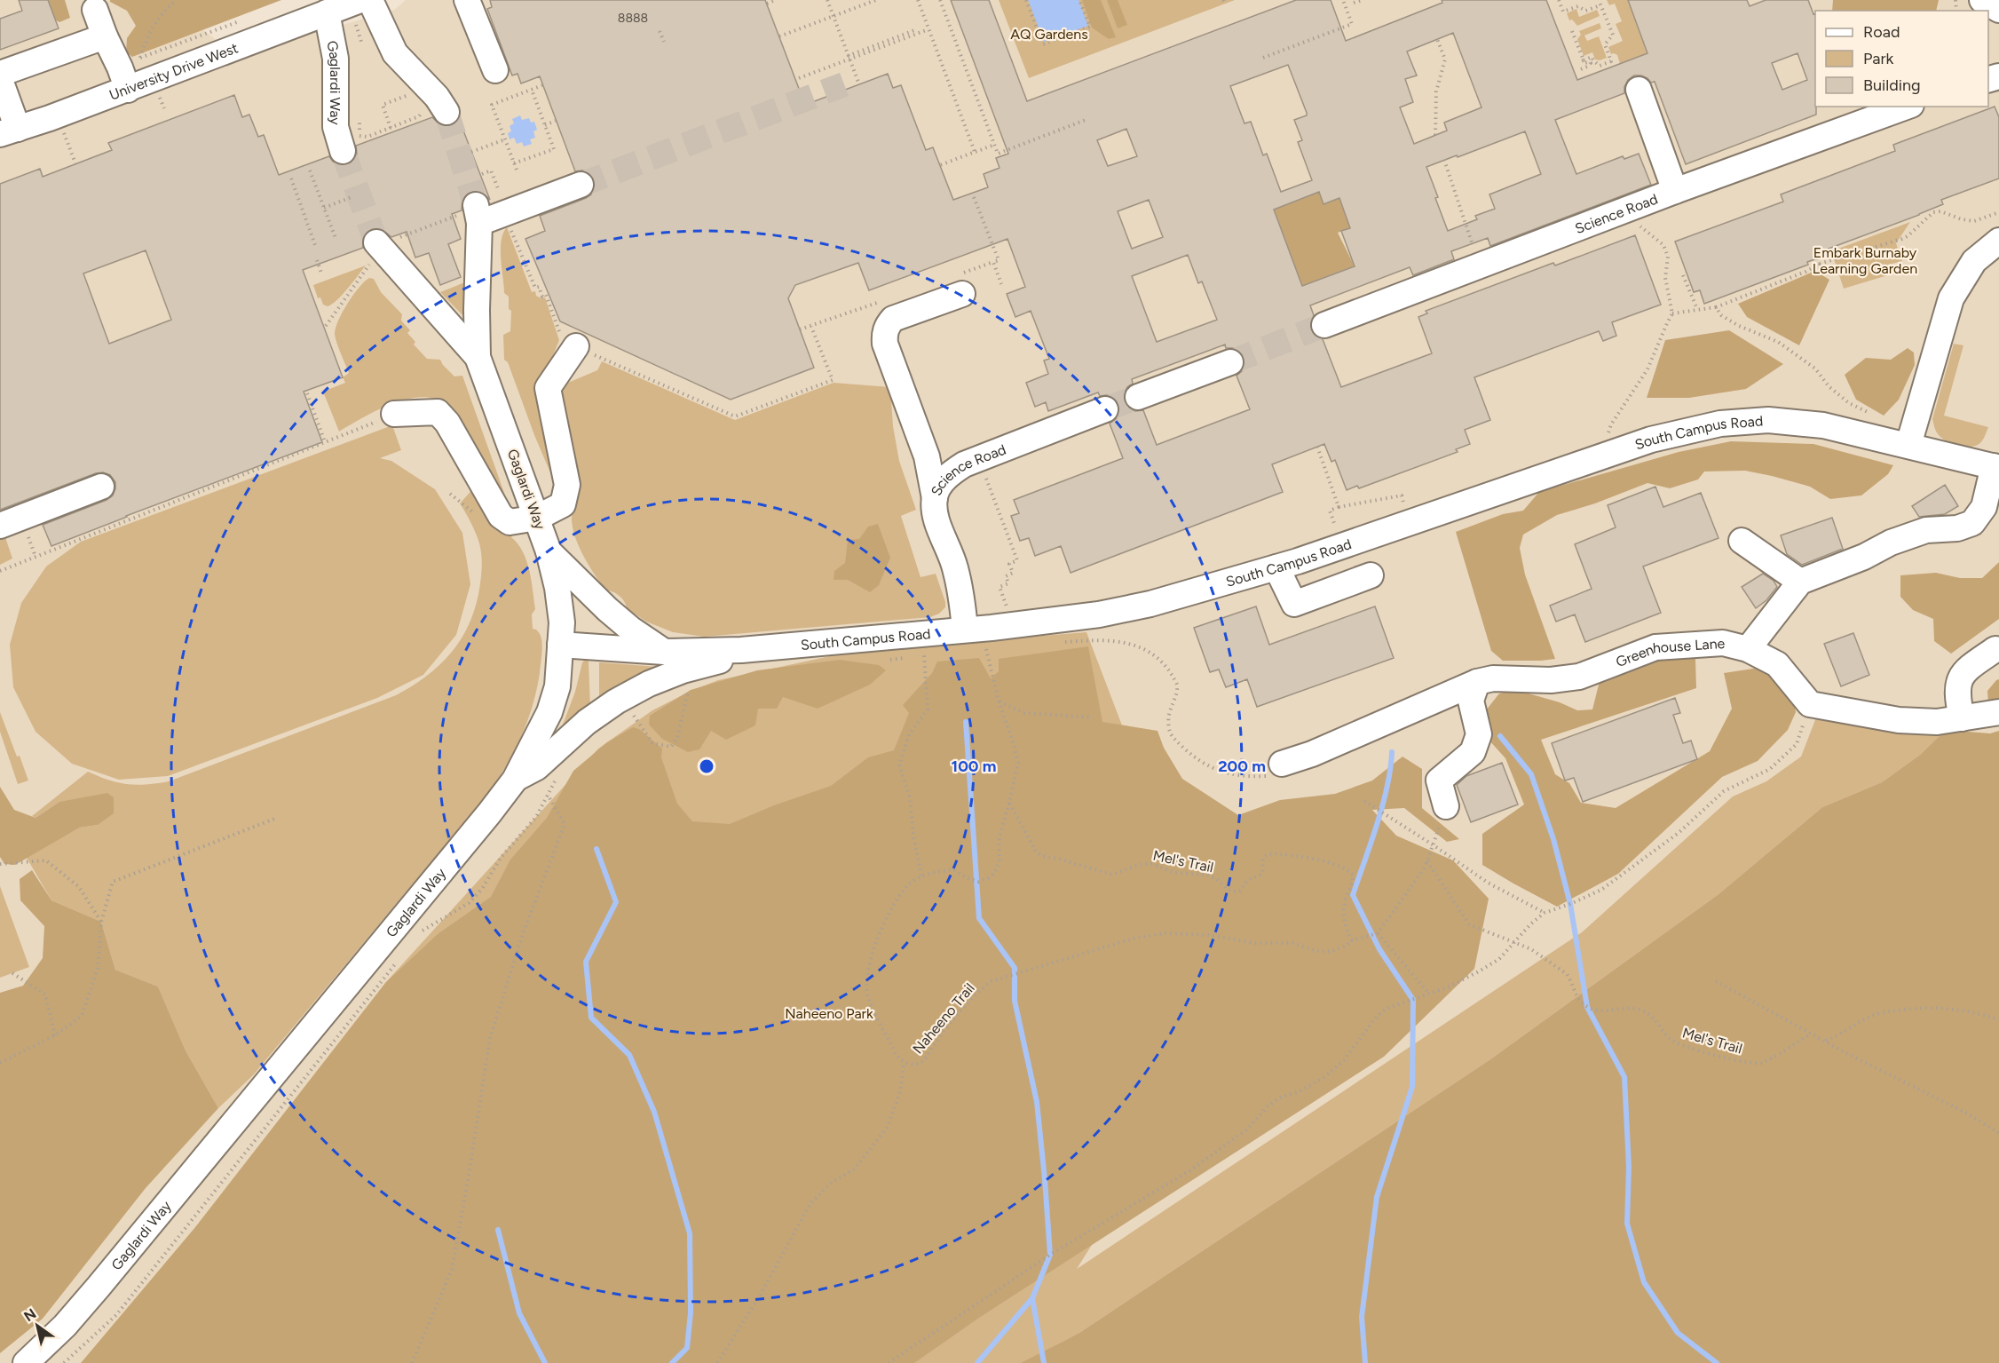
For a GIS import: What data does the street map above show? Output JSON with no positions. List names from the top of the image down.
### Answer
{
  "streets": {
    "street": [
      "University Drive West",
      "Gaglardi Way",
      "Science Road",
      "South Campus Road",
      "Greenhouse Lane"
    ],
    "path": ["Mel's Trail", "Naheeno Trail"]
  },
  "crossings": [
    ["University Drive West", "Gaglardi Way"],
    ["Gaglardi Way", "South Campus Road"],
    ["Science Road", "South Campus Road"],
    ["Mel's Trail", "Naheeno Trail"]
  ],
  "parks": ["AQ Gardens", "Embark Burnaby Learning Garden", "Naheeno Park"],
  "house_numbers": ["8888"],
  "legend": ["Road", "Park", "Building"],
  "north": "top left",
  "rings": ["100 m", "200 m"]
}
